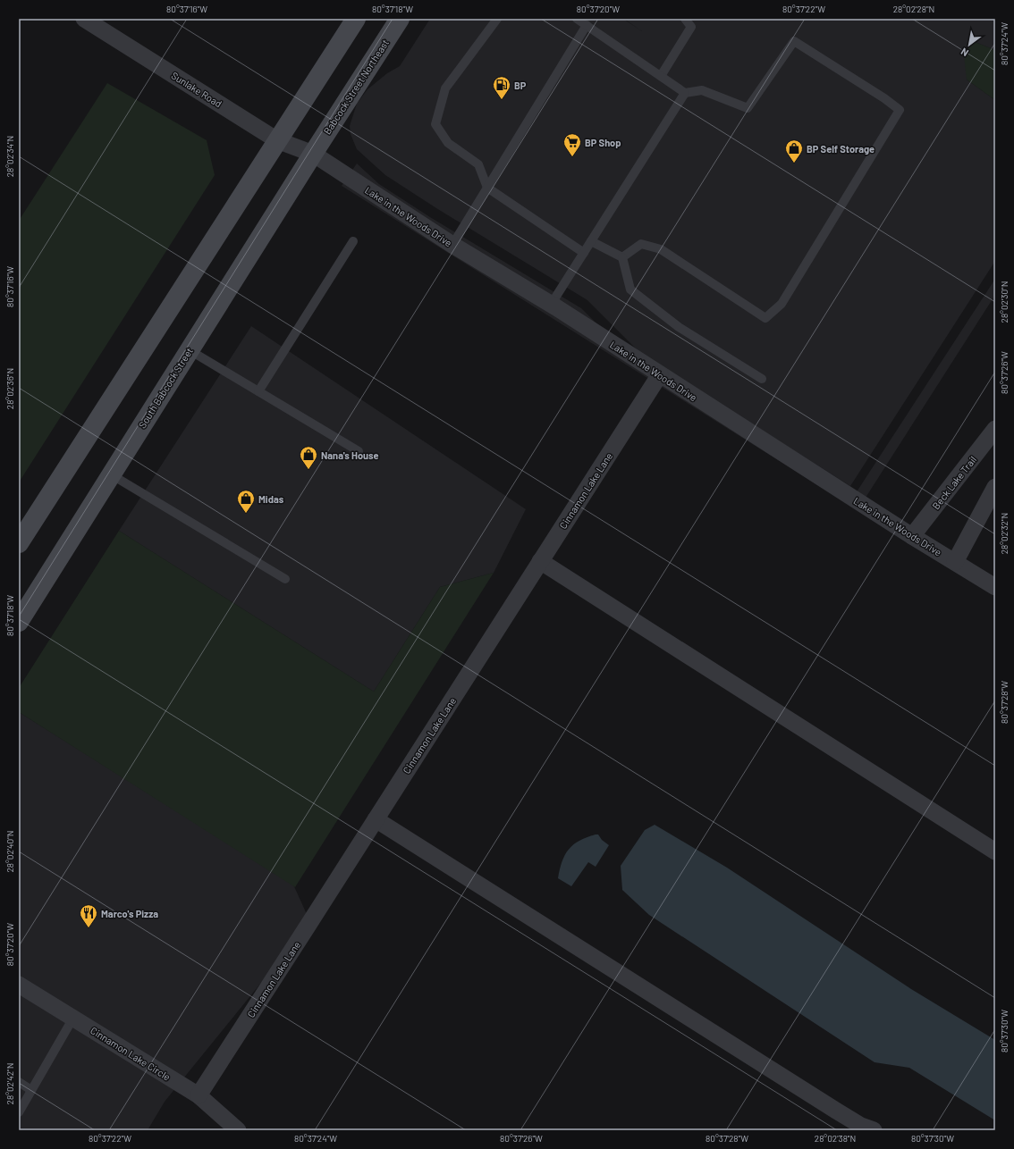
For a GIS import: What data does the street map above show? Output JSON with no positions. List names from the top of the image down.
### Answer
{
  "streets": {
    "main road": ["Babcock Street Northeast", "South Babcock Street"],
    "street": [
      "Sunlake Road",
      "Lake in the Woods Drive",
      "Beck Lake Trail",
      "Cinnamon Lake Lane",
      "Cinnamon Lake Circle"
    ]
  },
  "crossings": [
    ["Babcock Street Northeast", "Sunlake Road"],
    ["Babcock Street Northeast", "Lake in the Woods Drive"],
    ["Babcock Street Northeast", "South Babcock Street"],
    ["Sunlake Road", "Lake in the Woods Drive"],
    ["Sunlake Road", "South Babcock Street"],
    ["Lake in the Woods Drive", "South Babcock Street"],
    ["Lake in the Woods Drive", "Beck Lake Trail"],
    ["Lake in the Woods Drive", "Cinnamon Lake Lane"],
    ["Cinnamon Lake Lane", "Cinnamon Lake Circle"]
  ],
  "places": {
    "fuel station": ["BP"],
    "supermarket": ["BP Shop"],
    "shop": ["BP Self Storage", "Nana's House", "Midas"],
    "restaurant": ["Marco's Pizza"]
  },
  "north": "bottom left",
  "coordinates": [
    "80°37'16\"W",
    "80°37'18\"W",
    "80°37'20\"W",
    "80°37'22\"W",
    "28°02'28\"N",
    "80°37'24\"W",
    "28°02'34\"N",
    "28°02'30\"N",
    "80°37'26\"W",
    "28°02'36\"N",
    "28°02'32\"N",
    "80°37'28\"W",
    "28°02'40\"N",
    "80°37'30\"W",
    "28°02'42\"N",
    "28°02'38\"N"
  ]
}
